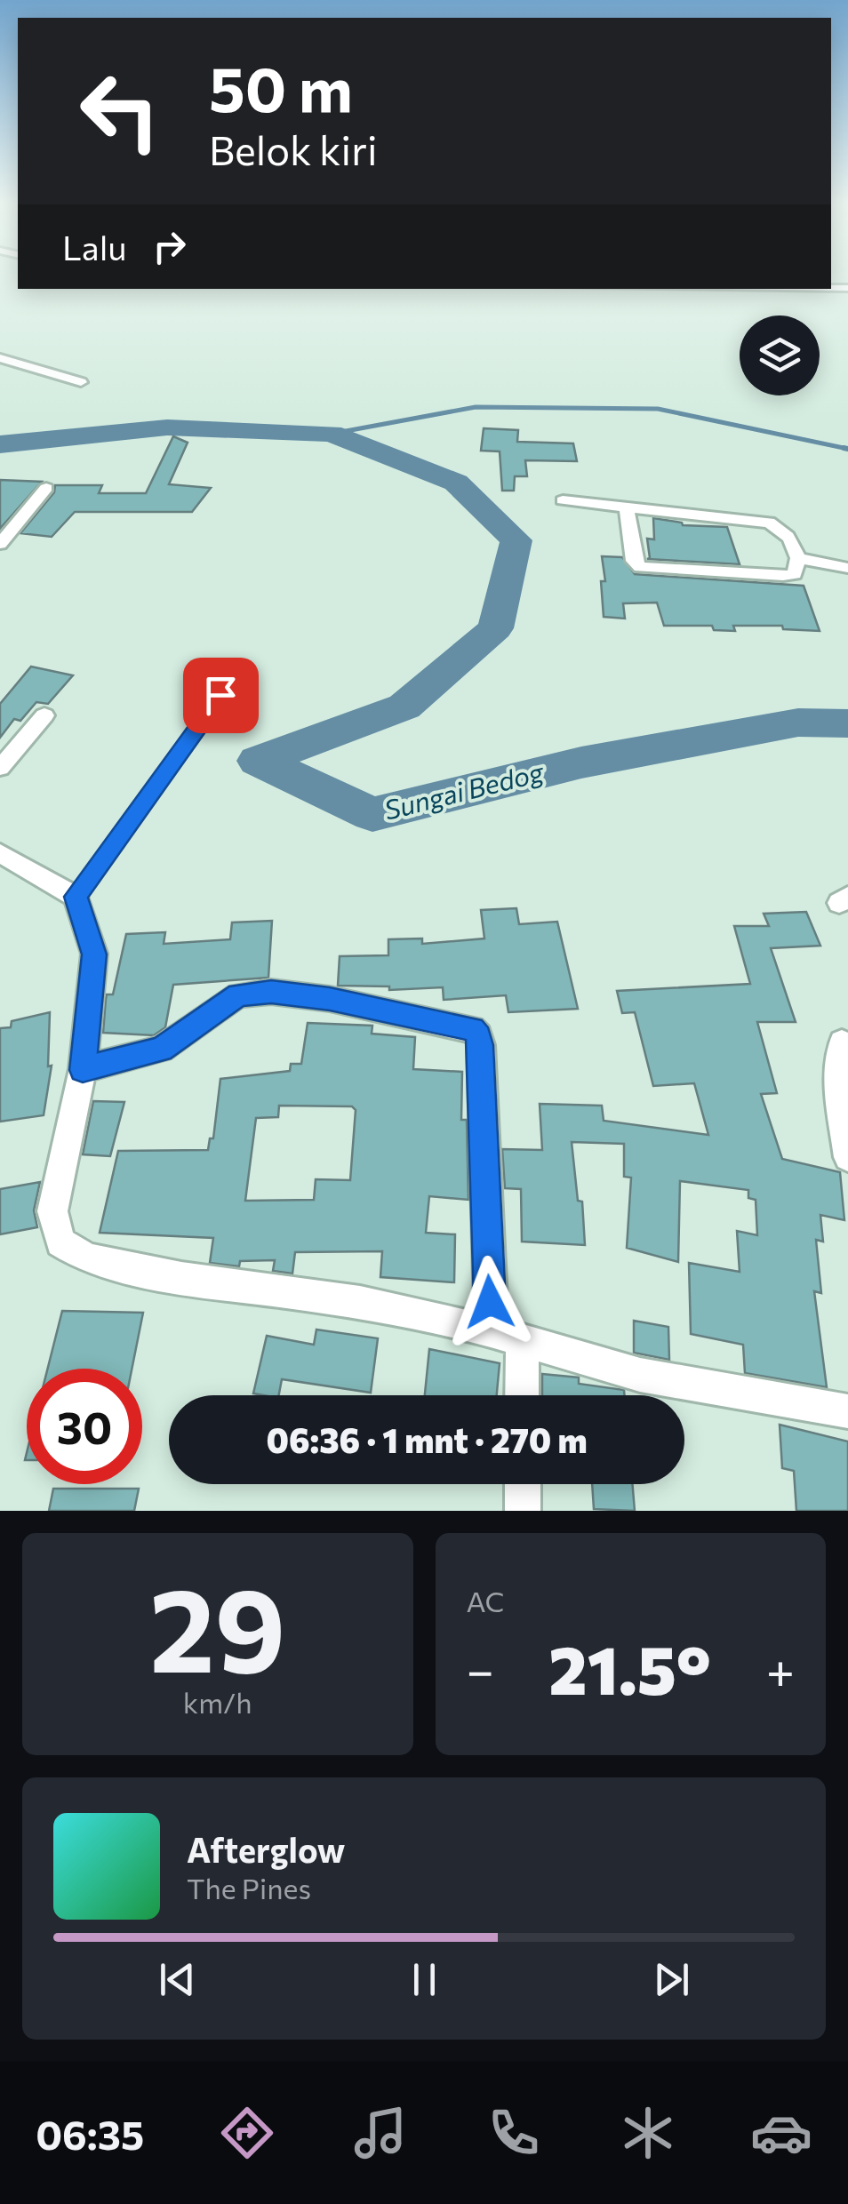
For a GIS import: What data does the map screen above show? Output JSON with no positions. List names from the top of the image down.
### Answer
{
  "water": ["Sungai Bedog"],
  "page": {
    "turn": ["50 m", "Belok kiri"],
    "then": "Lalu",
    "limit": "30",
    "trip": "06:36 · 1 mnt · 270 m",
    "tile": [
      ["29", "km/h"],
      "AC"
    ],
    "heat": ["−", "21.5°", "+"],
    "song": ["Afterglow", "The Pines"],
    "tabs": "06:35"
  }
}
